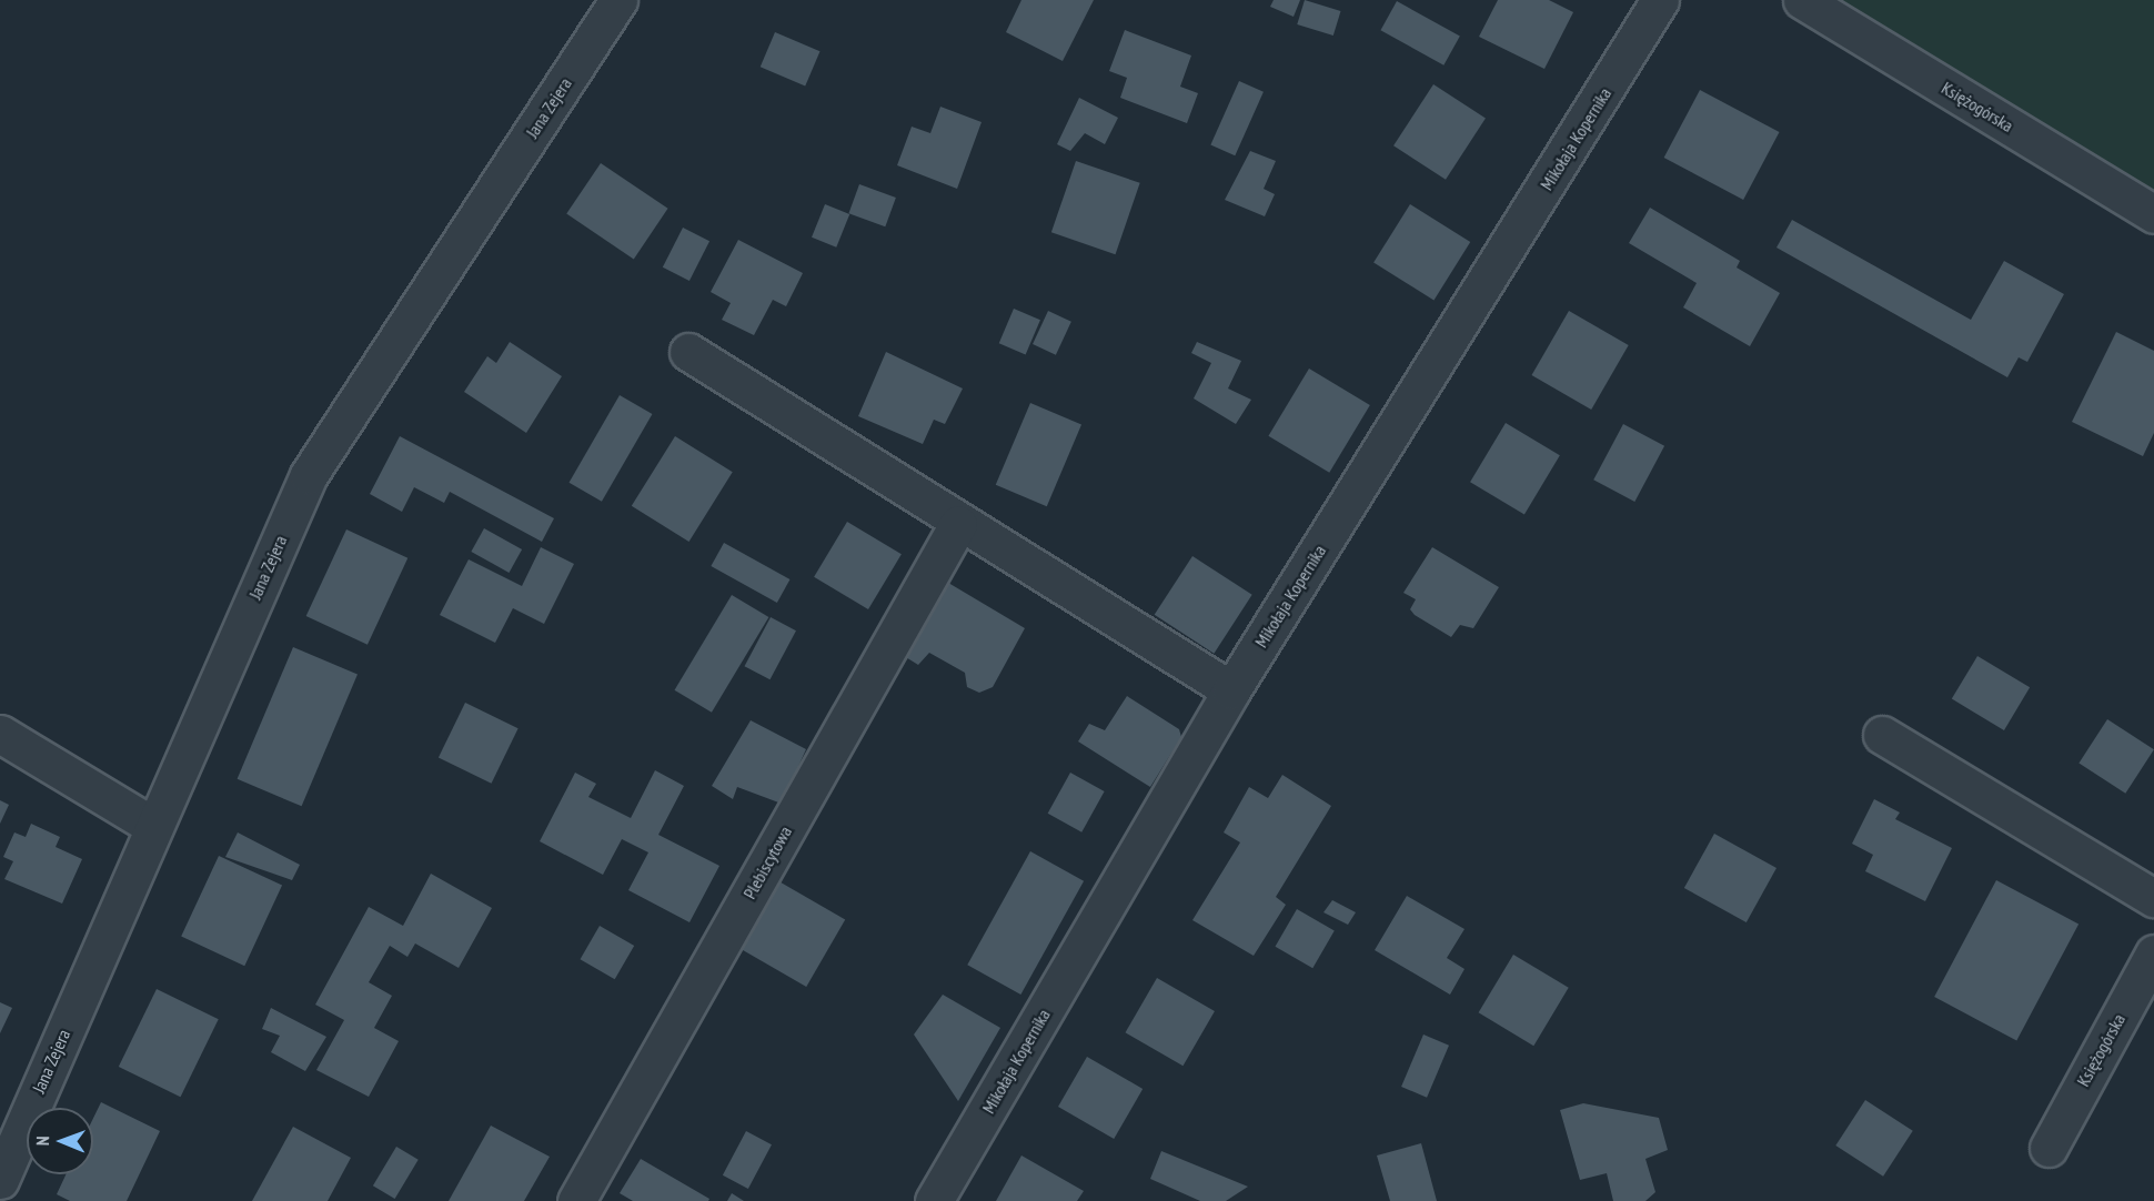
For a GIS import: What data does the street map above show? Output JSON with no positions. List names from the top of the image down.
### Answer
{
  "streets": {
    "street": [
      "Księżogórska",
      "Jana Zejera",
      "Mikołaja Kopernika",
      "Plebiscytowa"
    ]
  },
  "north": "left"
}
